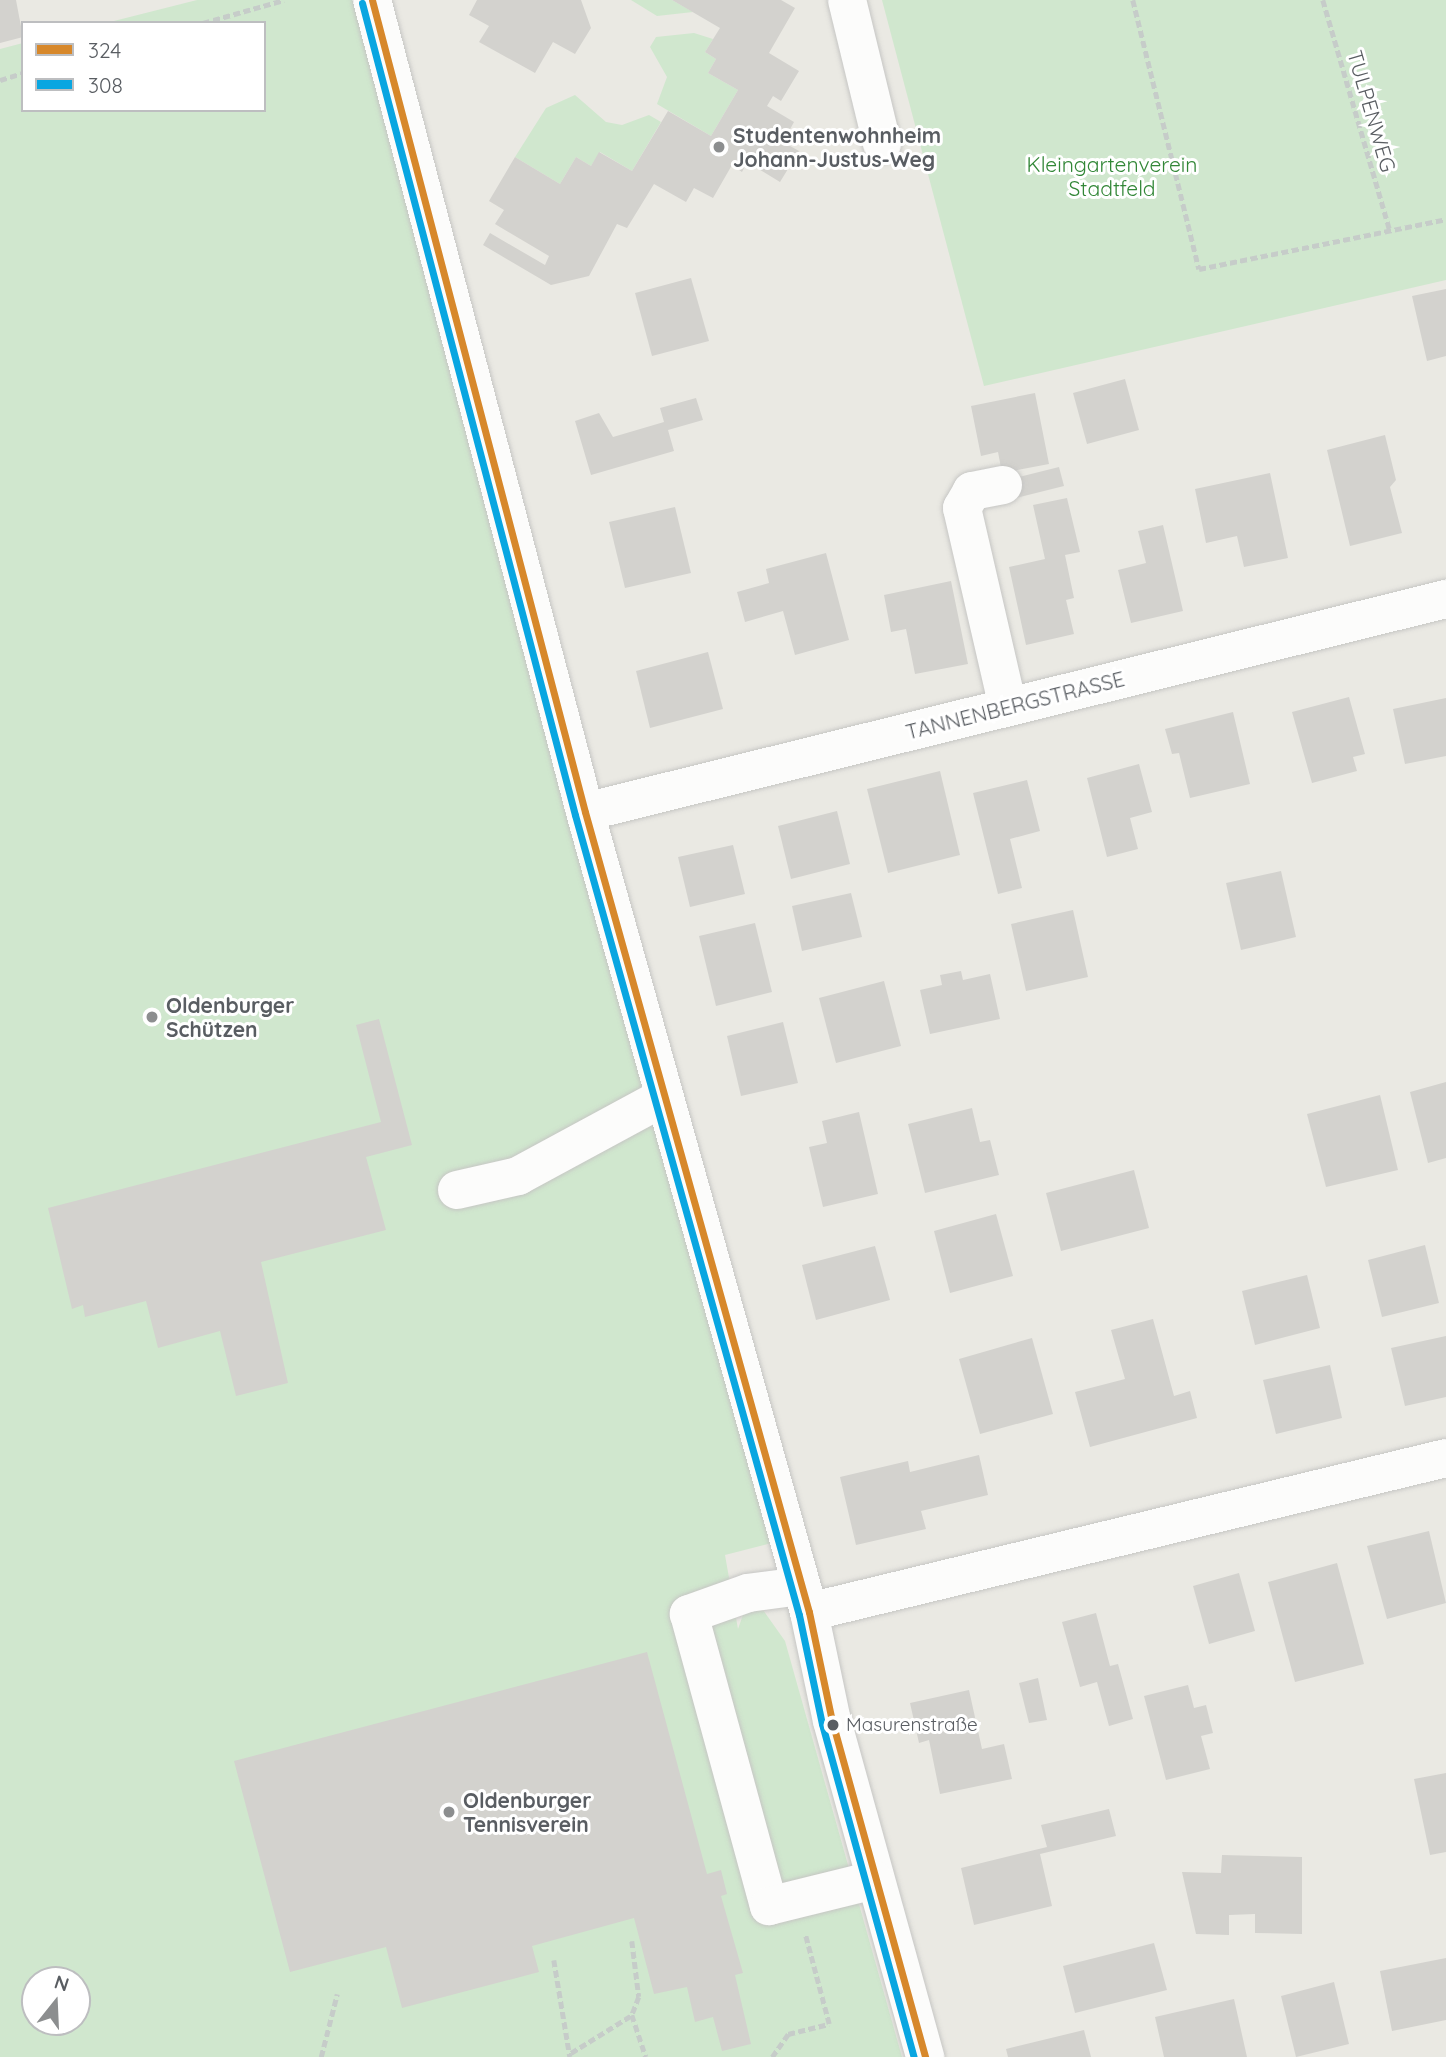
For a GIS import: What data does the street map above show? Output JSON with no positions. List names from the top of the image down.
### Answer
{
  "streets": {
    "street": ["TANNENBERGSTRASSE"],
    "path": ["TULPENWEG"]
  },
  "parks": ["Kleingartenverein Stadtfeld"],
  "places": [
    "Studentenwohnheim Johann-Justus-Weg",
    "Oldenburger Schützen",
    "Masurenstraße",
    "Oldenburger Tennisverein"
  ],
  "lines": ["transit line 324", "transit line 308"],
  "legend": ["324", "308"],
  "north": "top"
}
